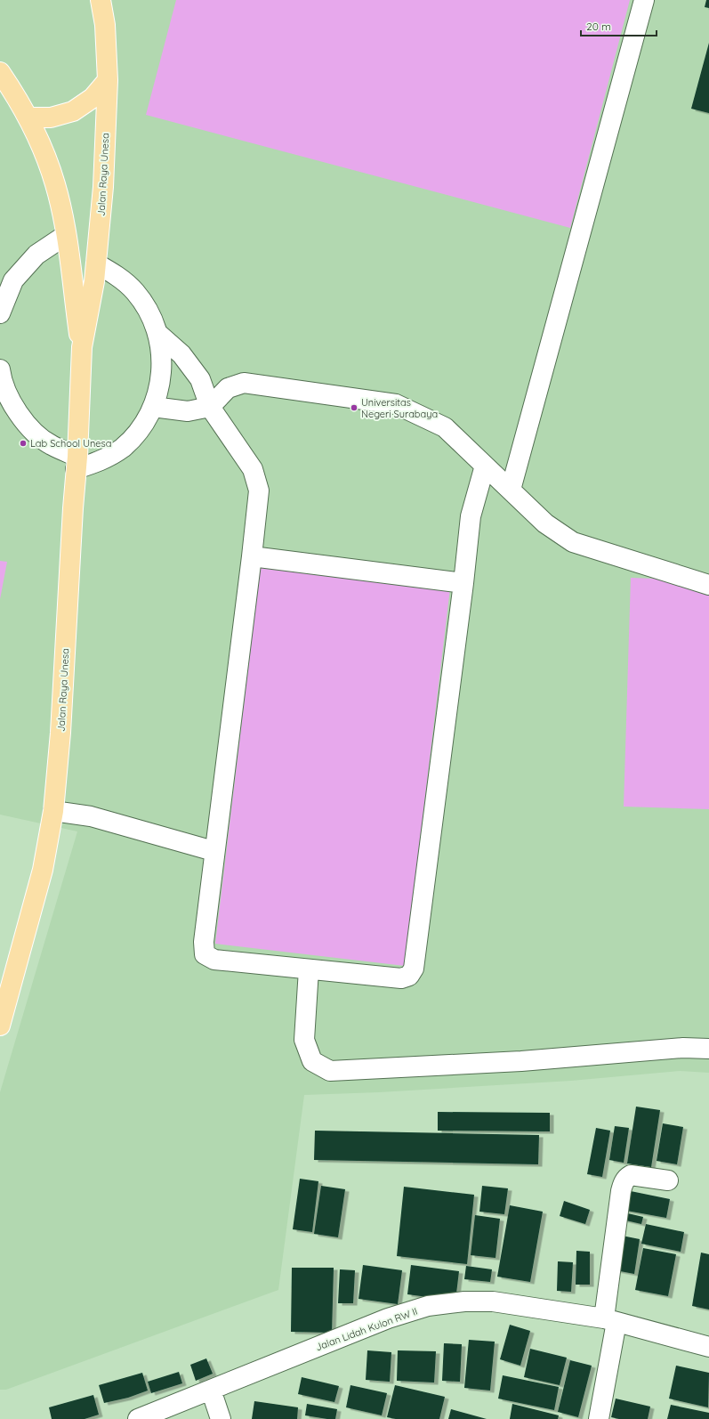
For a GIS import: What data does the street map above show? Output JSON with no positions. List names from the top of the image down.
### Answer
{
  "streets": {
    "main road": ["Jalan Raya Unesa"],
    "street": ["Jalan Lidah Kulon RW II"]
  },
  "places": ["Universitas Negeri Surabaya", "Lab School Unesa"],
  "scale_bar": "20 m"
}
